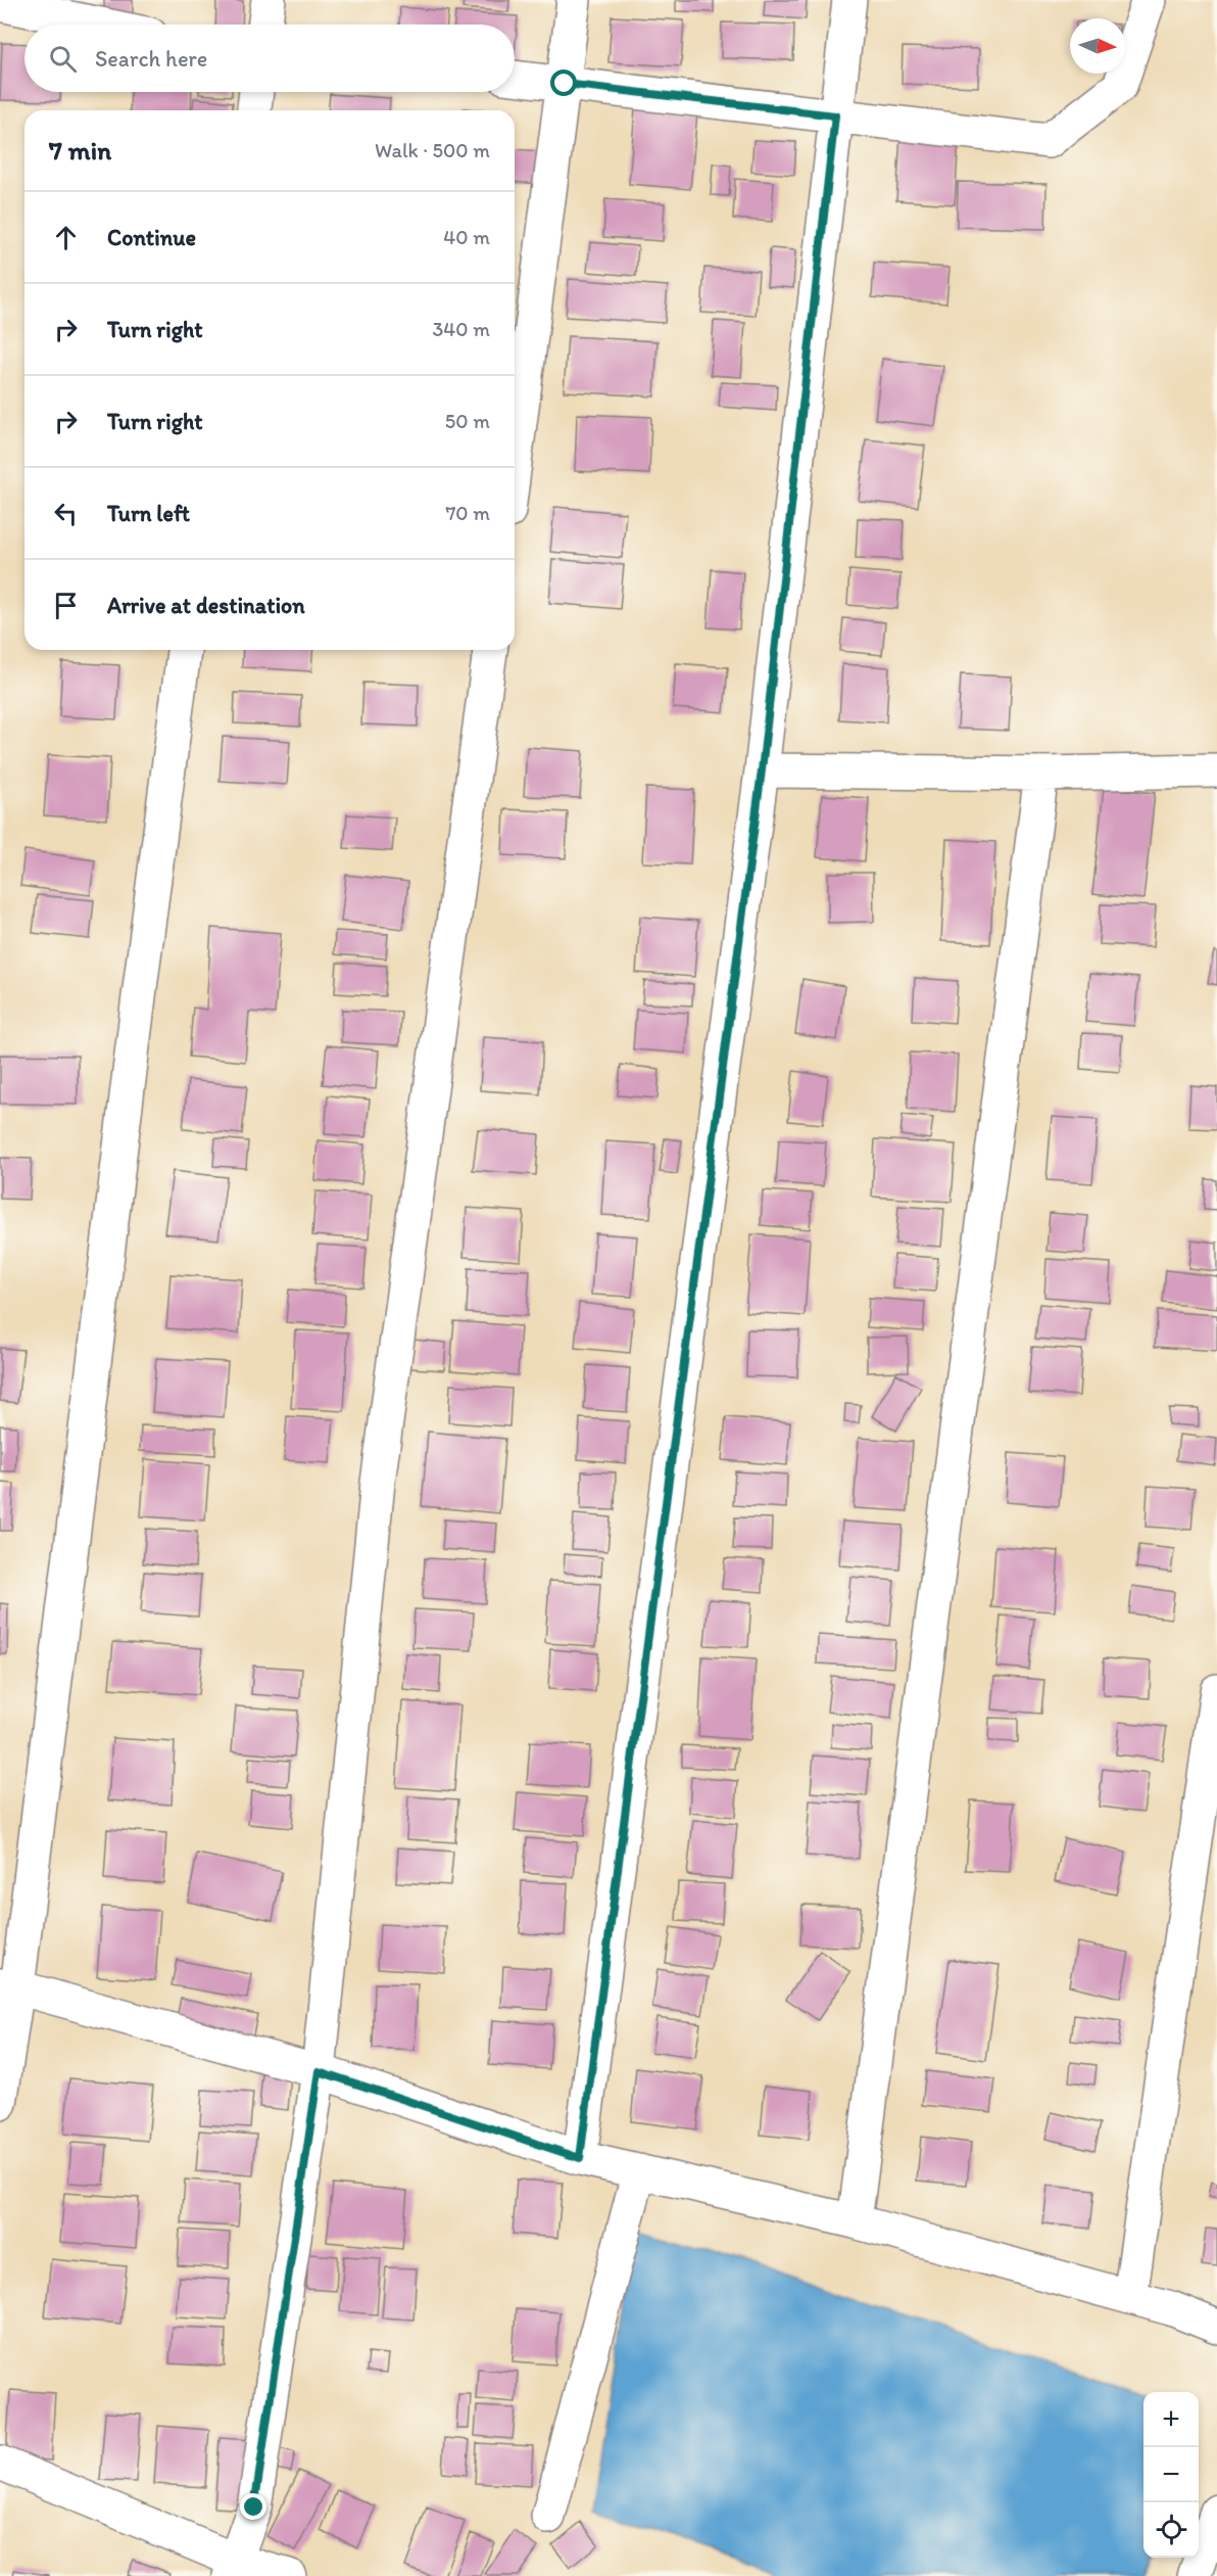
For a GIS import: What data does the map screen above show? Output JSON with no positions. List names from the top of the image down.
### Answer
{
  "north": "right",
  "page": {
    "search": "Search here",
    "heading": ["7 min", "Walk · 500 m"],
    "list": [
      ["Continue", "40 m"],
      ["Turn right", "340 m"],
      ["Turn right", "50 m"],
      ["Turn left", "70 m"],
      "Arrive at destination"
    ],
    "map_buttons": ["+", "−"]
  }
}
